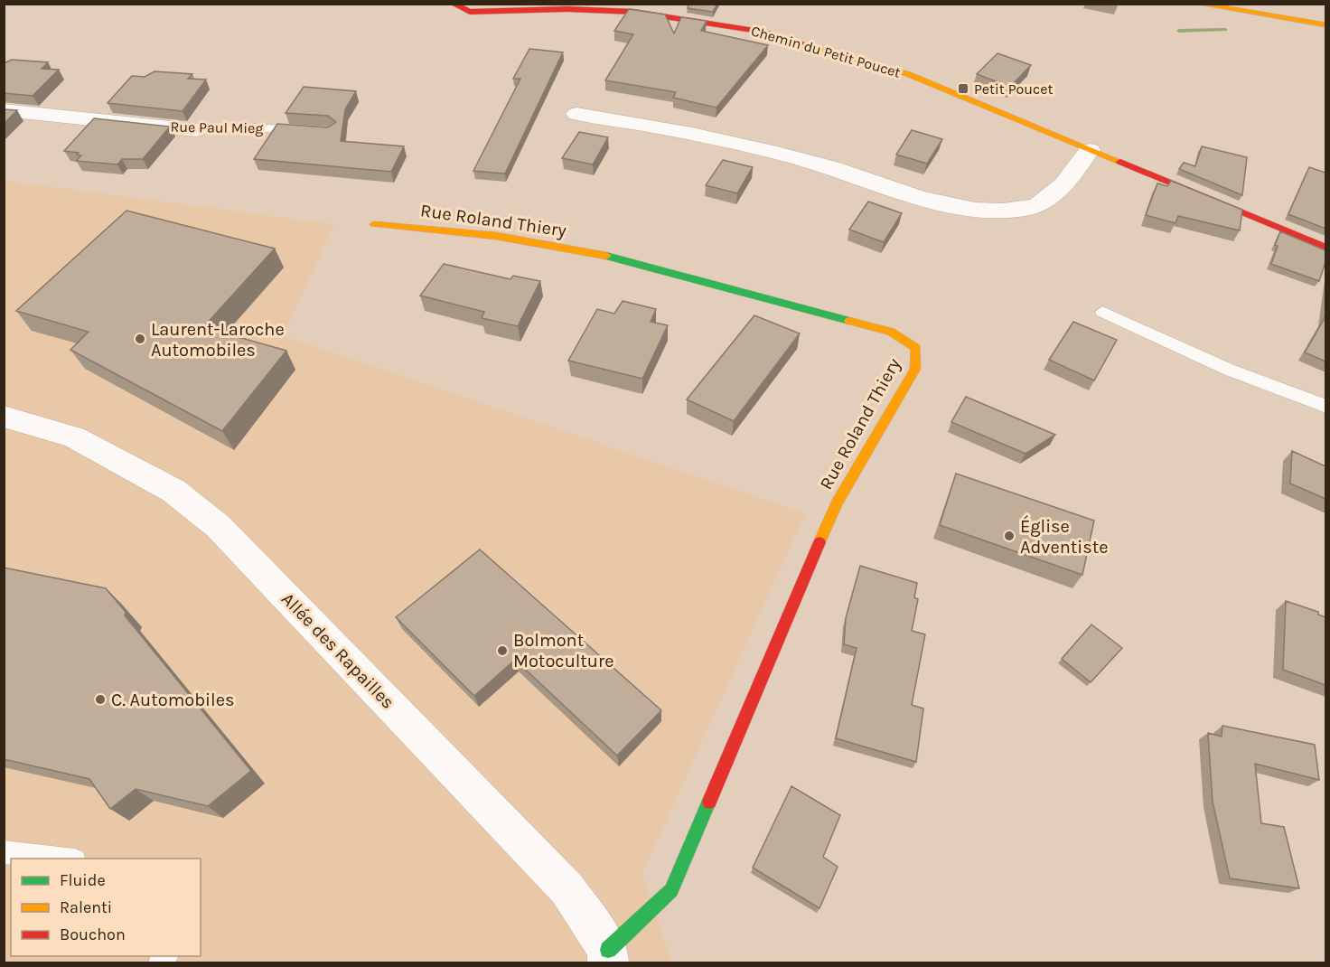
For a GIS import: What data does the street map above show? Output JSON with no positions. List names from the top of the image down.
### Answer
{
  "streets": {
    "street": [
      "Chemin du Petit Poucet",
      "Rue Paul Mieg",
      "Rue Roland Thiery",
      "Allée des Rapailles"
    ]
  },
  "crossings": [
    ["Rue Roland Thiery", "Allée des Rapailles"]
  ],
  "places": {
    "transit": ["Petit Poucet"],
    "other": [
      "Laurent-Laroche Automobiles",
      "Église Adventiste",
      "Bolmont Motoculture",
      "C. Automobiles"
    ]
  },
  "legend": ["Fluide", "Ralenti", "Bouchon"]
}
